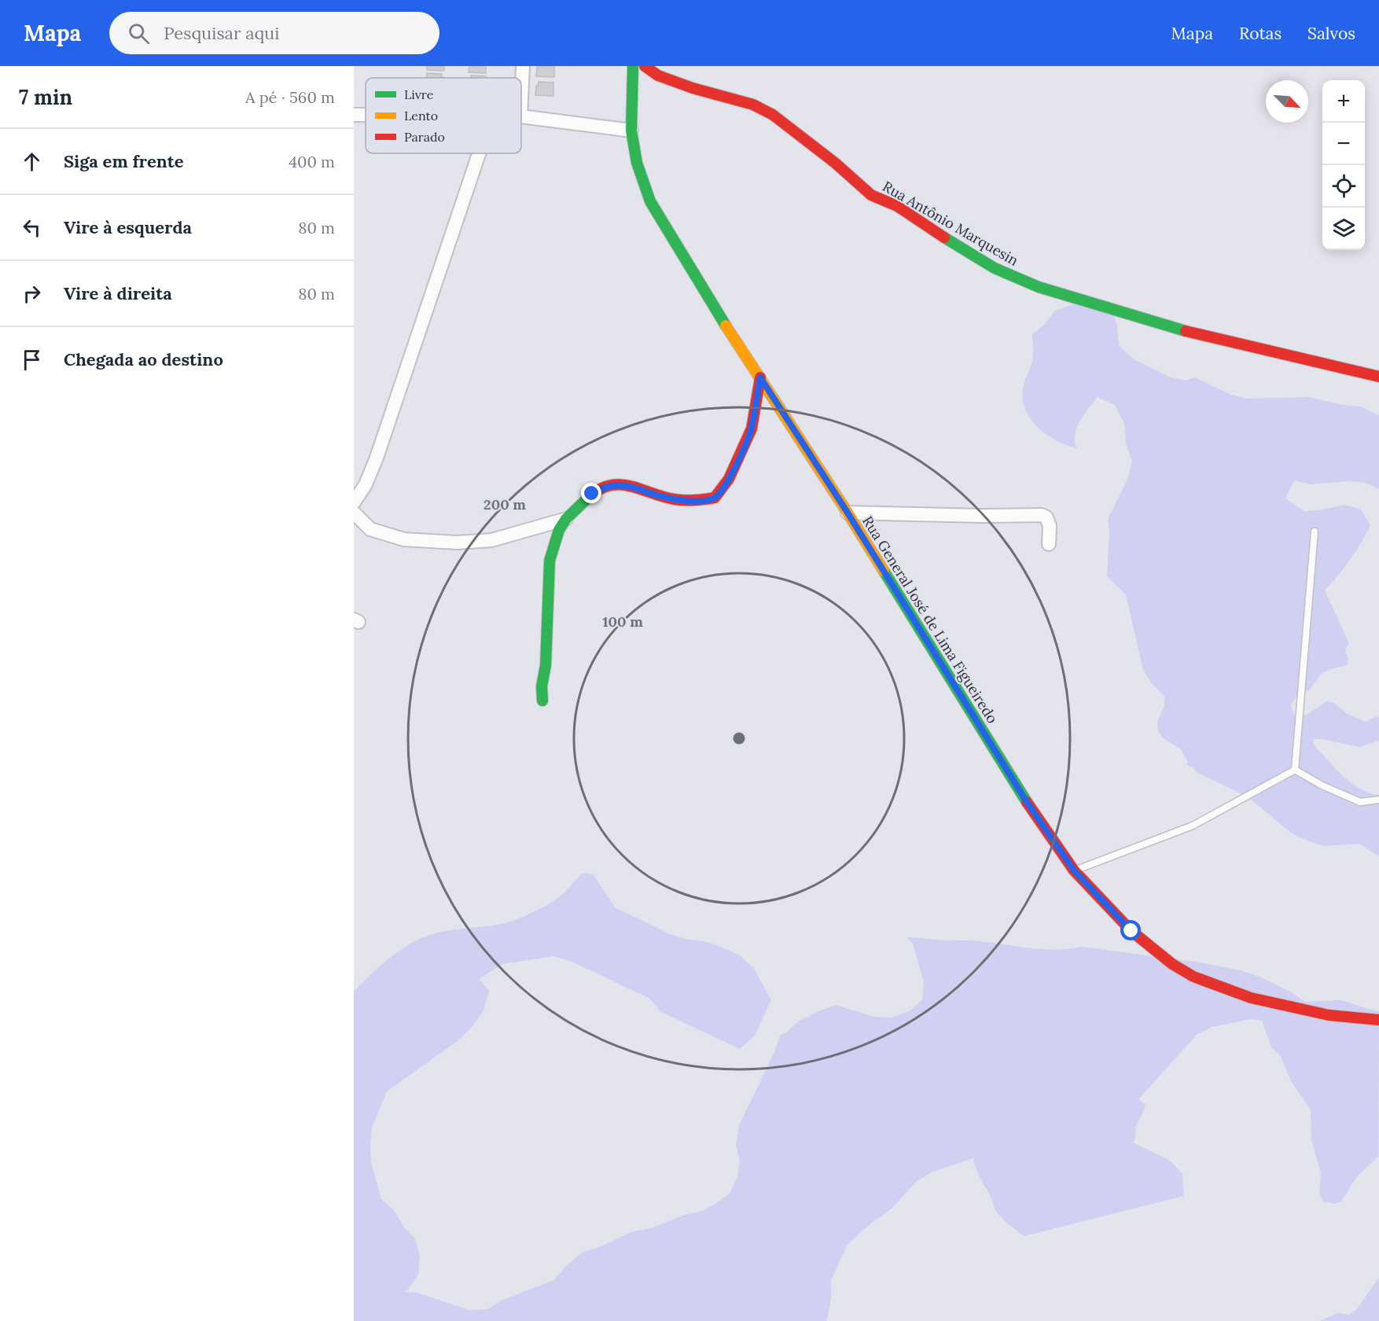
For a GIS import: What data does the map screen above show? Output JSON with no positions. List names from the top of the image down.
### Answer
{
  "streets": {
    "street": ["Rua Antônio Marquesin", "Rua General José de Lima Figueiredo"]
  },
  "legend": ["Livre", "Lento", "Parado"],
  "north": "bottom right",
  "page": {
    "header": "Mapa",
    "search": "Pesquisar aqui",
    "nav": ["Mapa", "Rotas", "Salvos"],
    "heading": ["7 min", "A pé · 560 m"],
    "map_buttons": ["+", "−"],
    "list": [
      ["Siga em frente", "400 m"],
      ["Vire à esquerda", "80 m"],
      ["Vire à direita", "80 m"],
      "Chegada ao destino"
    ]
  },
  "rings": ["200 m", "100 m"]
}
